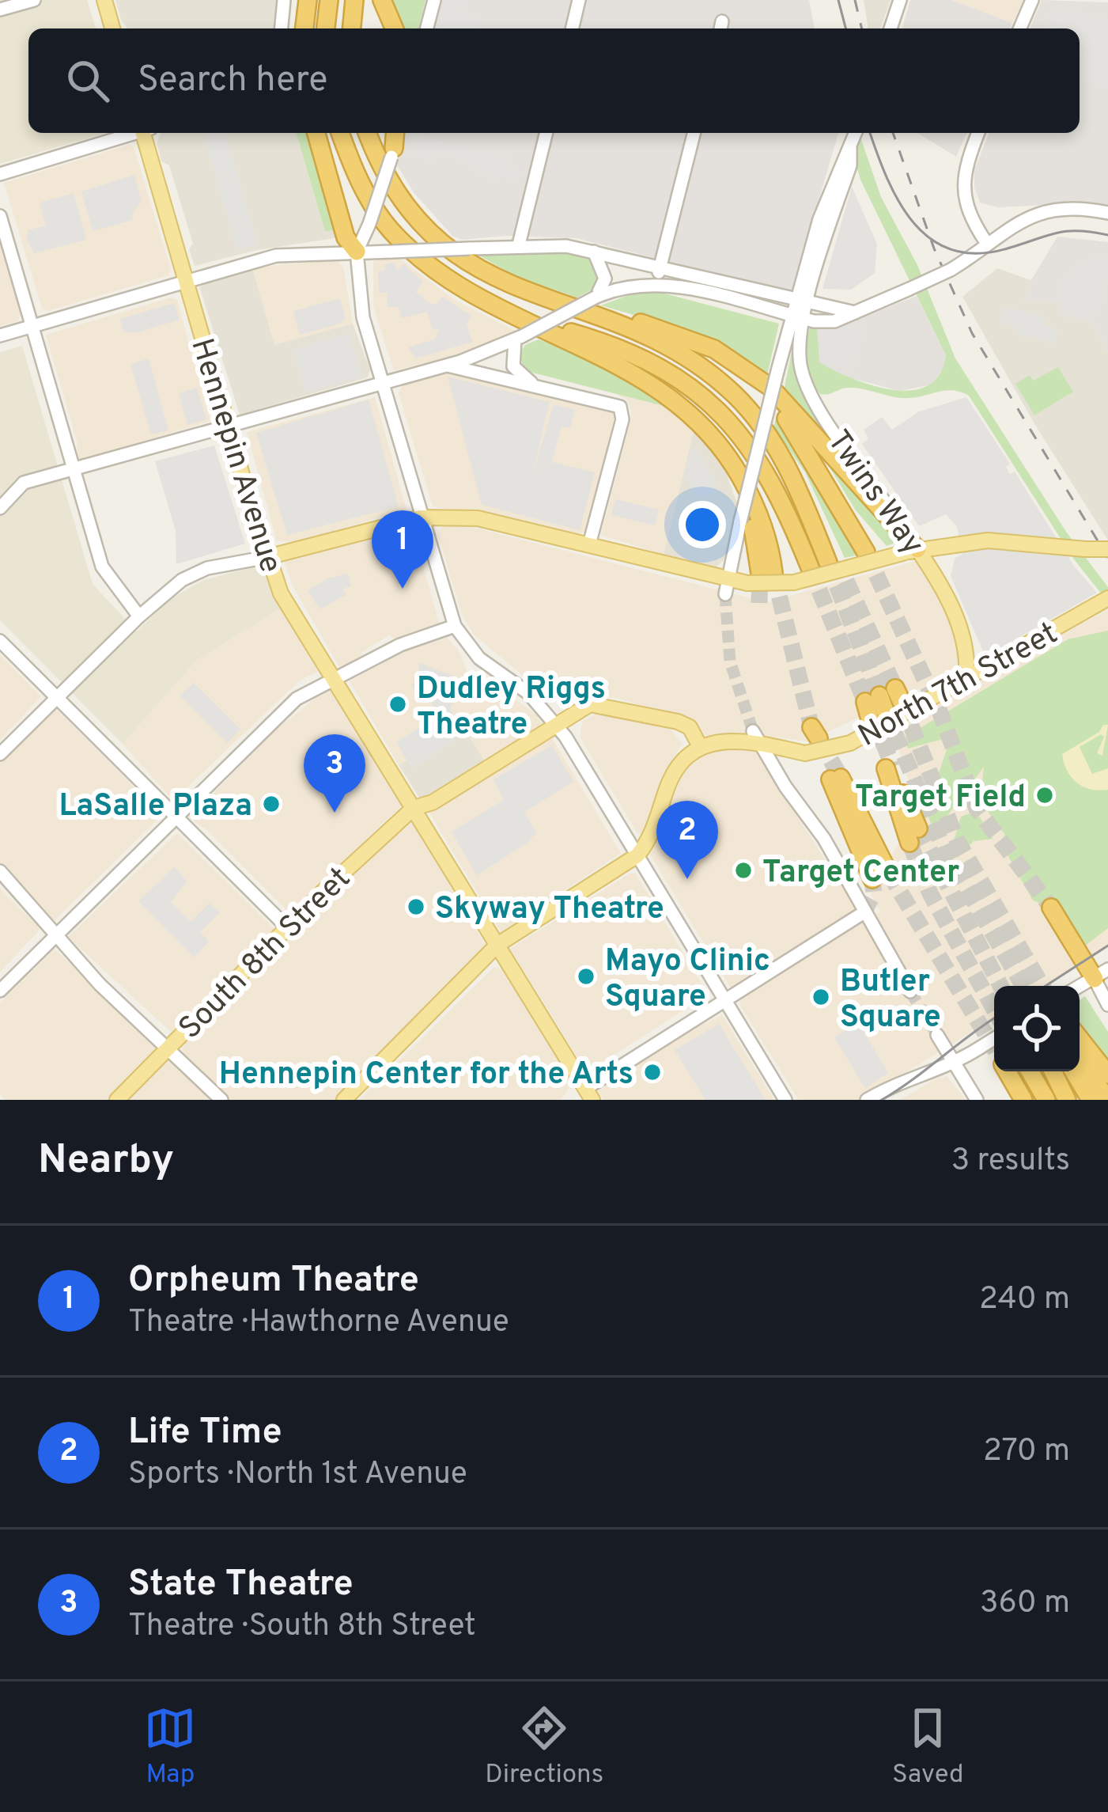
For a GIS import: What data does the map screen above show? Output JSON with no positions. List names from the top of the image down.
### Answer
{
  "streets": {
    "main road": [
      "Hennepin Avenue",
      "Twins Way",
      "North 7th Street",
      "South 8th Street"
    ]
  },
  "crossings": [
    ["Hennepin Avenue", "South 8th Street"],
    ["Twins Way", "North 7th Street"],
    ["North 7th Street", "South 8th Street"]
  ],
  "places": [
    "Dudley Riggs Theatre",
    "Target Field",
    "LaSalle Plaza",
    "Target Center",
    "Skyway Theatre",
    "Mayo Clinic Square",
    "Butler Square",
    "Hennepin Center for the Arts"
  ],
  "page": {
    "search": "Search here",
    "pins": ["1", "3", "2"],
    "heading": ["Nearby", "3 results"],
    "list": [
      {
        "mark": "1",
        "name": "Orpheum Theatre",
        "note": "Theatre · Hawthorne Avenue",
        "value": "240 m"
      },
      {
        "mark": "2",
        "name": "Life Time",
        "note": "Sports · North 1st Avenue",
        "value": "270 m"
      },
      {
        "mark": "3",
        "name": "State Theatre",
        "note": "Theatre · South 8th Street",
        "value": "360 m"
      }
    ],
    "nav": ["Map", "Directions", "Saved"]
  }
}
